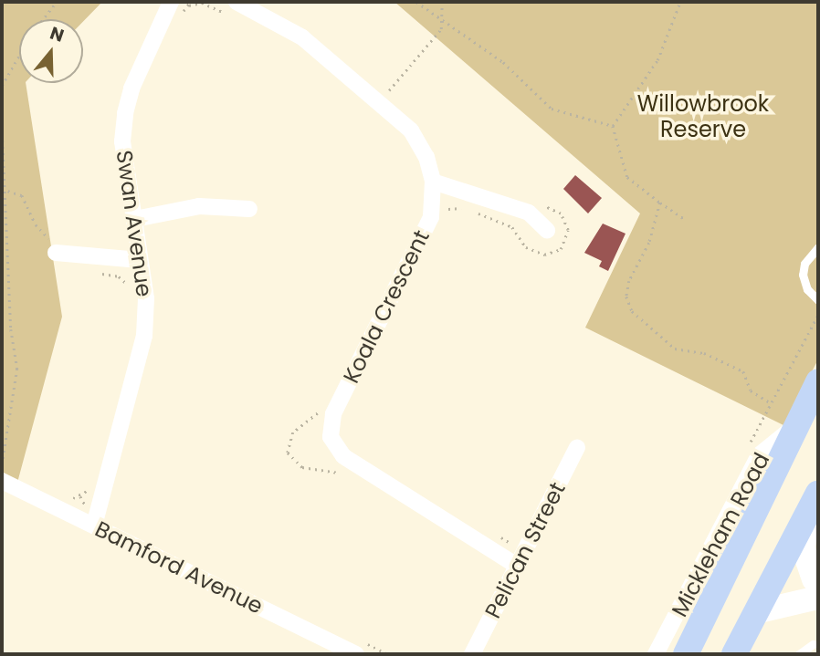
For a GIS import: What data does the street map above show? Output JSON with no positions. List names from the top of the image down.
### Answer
{
  "streets": {
    "main road": ["Mickleham Road"],
    "street": [
      "Swan Avenue",
      "Koala Crescent",
      "Pelican Street",
      "Bamford Avenue"
    ]
  },
  "crossings": [
    ["Swan Avenue", "Bamford Avenue"],
    ["Koala Crescent", "Pelican Street"]
  ],
  "parks": ["Willowbrook Reserve"],
  "north": "top"
}
